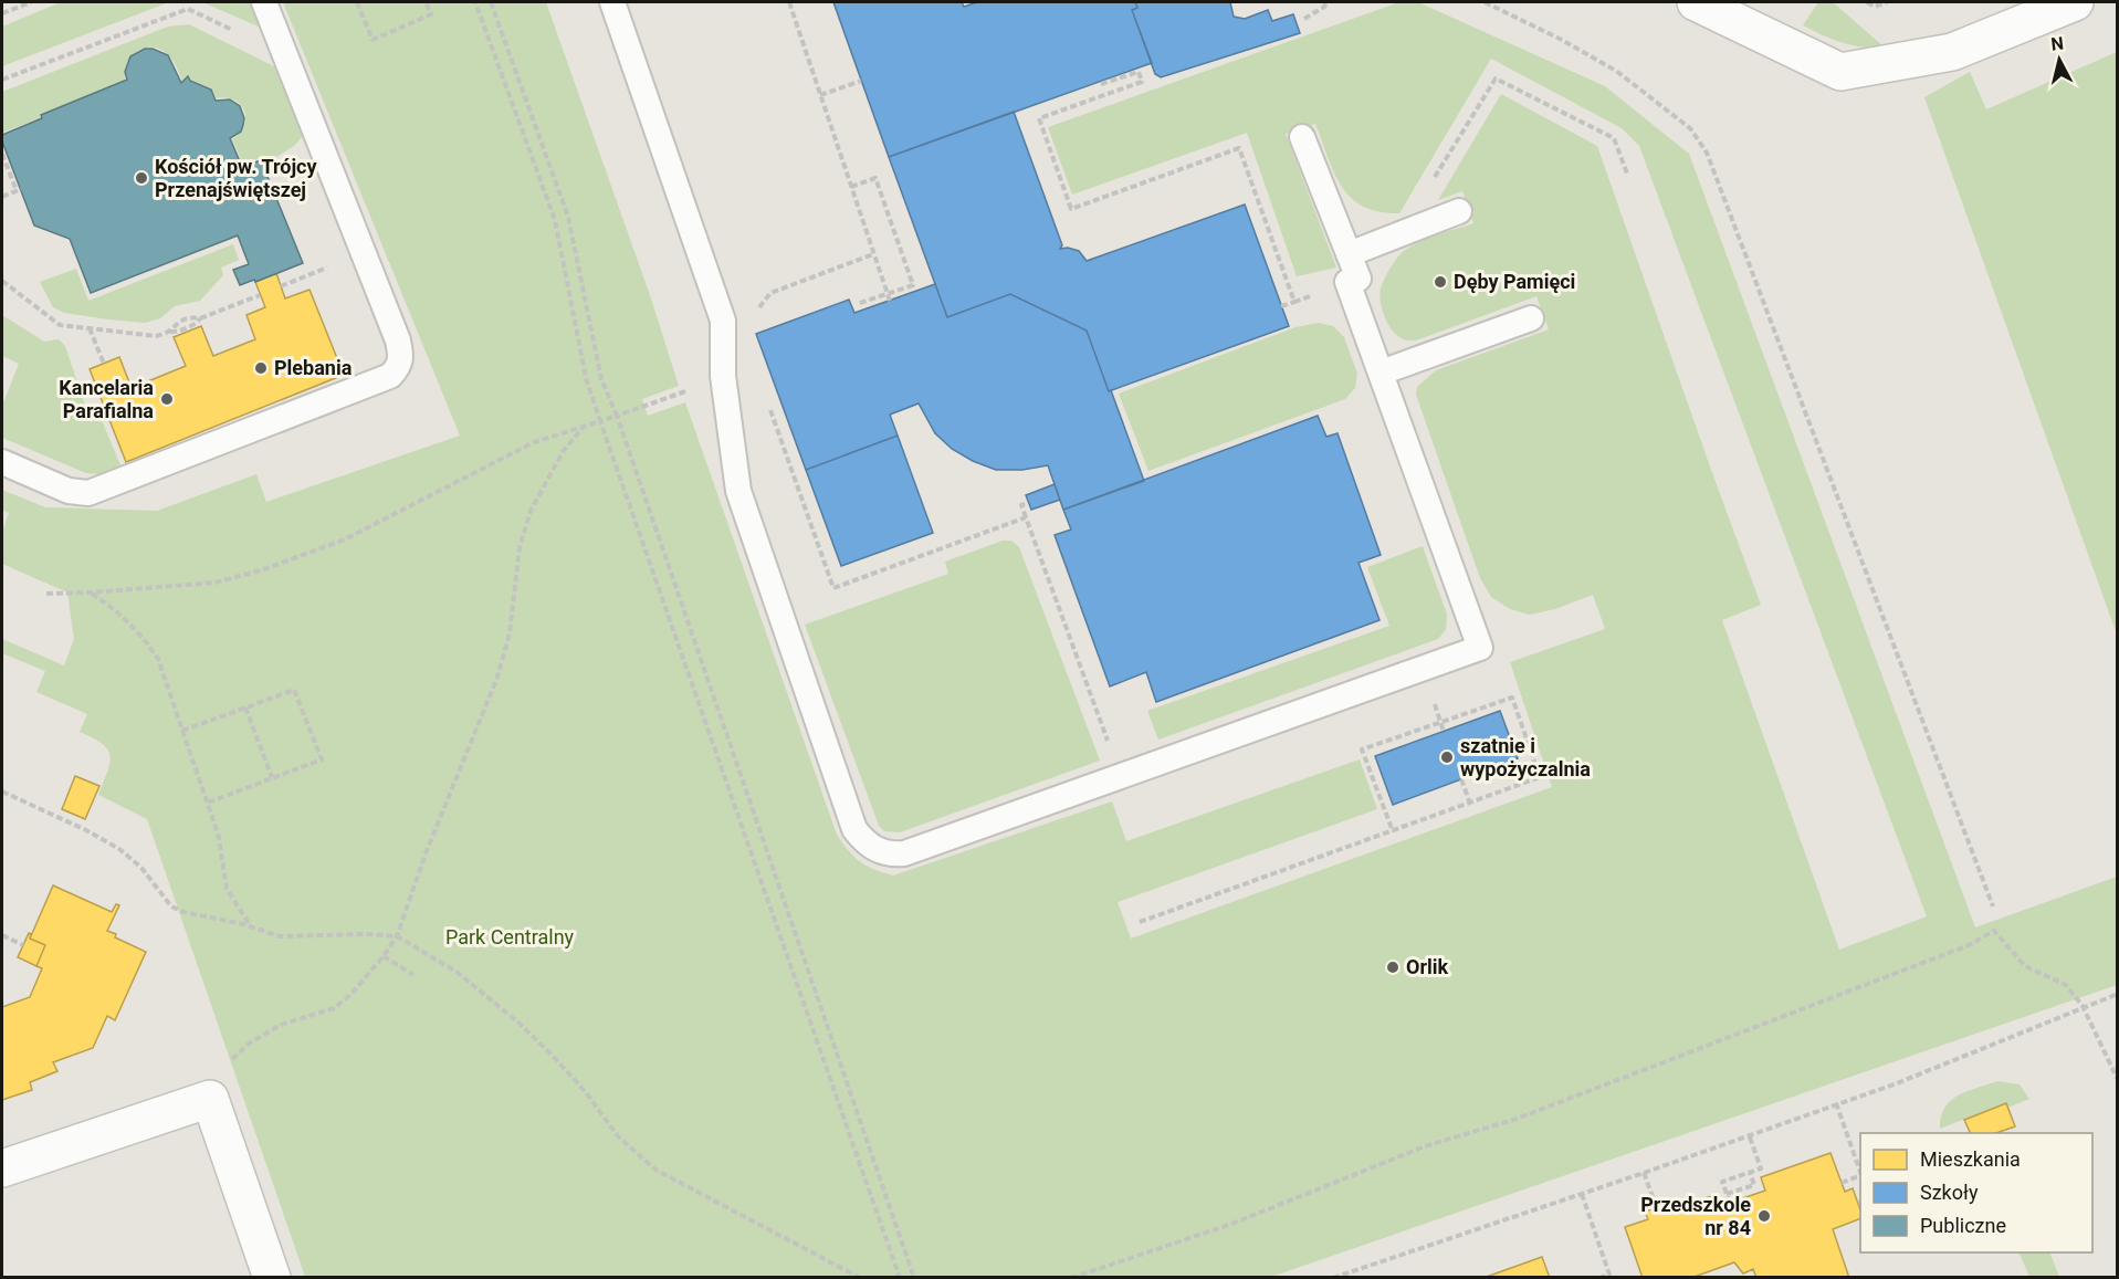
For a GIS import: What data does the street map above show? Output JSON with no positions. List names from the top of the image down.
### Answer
{
  "parks": ["Park Centralny"],
  "places": [
    "Kościół pw. Trójcy Przenajświętszej",
    "Dęby Pamięci",
    "Plebania",
    "Kancelaria Parafialna",
    "szatnie i wypożyczalnia",
    "Orlik",
    "Przedszkole nr 84"
  ],
  "legend": ["Mieszkania", "Szkoły", "Publiczne"],
  "north": "top"
}
